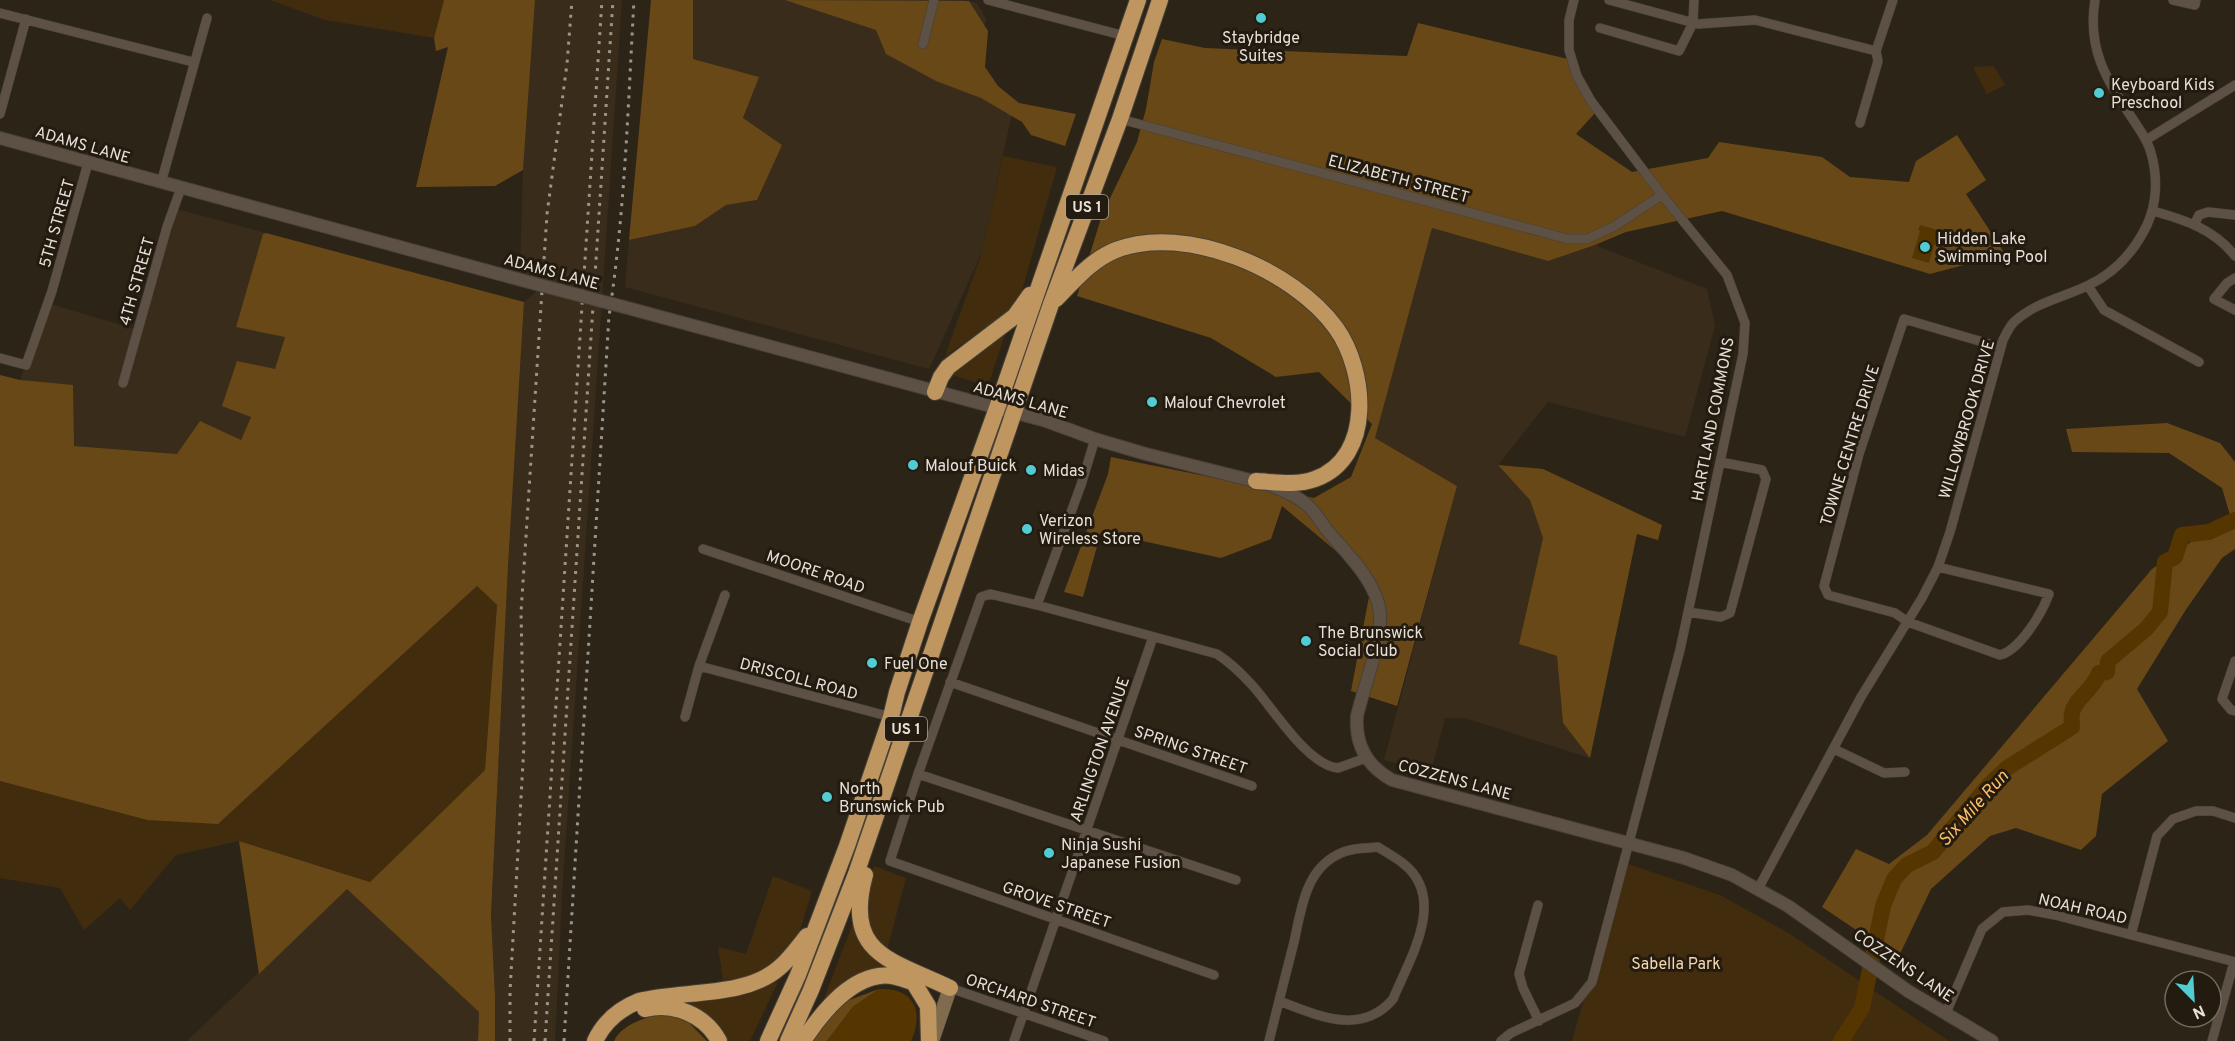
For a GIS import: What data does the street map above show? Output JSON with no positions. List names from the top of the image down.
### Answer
{
  "streets": {
    "highway": ["US 1"],
    "street": [
      "ADAMS LANE",
      "ELIZABETH STREET",
      "5TH STREET",
      "4TH STREET",
      "HARTLAND COMMONS",
      "WILLOWBROOK DRIVE",
      "TOWNE CENTRE DRIVE",
      "MOORE ROAD",
      "DRISCOLL ROAD",
      "ARLINGTON AVENUE",
      "SPRING STREET",
      "COZZENS LANE",
      "GROVE STREET",
      "NOAH ROAD",
      "ORCHARD STREET"
    ]
  },
  "crossings": [
    ["ADAMS LANE", "US 1"],
    ["ADAMS LANE", "5TH STREET"],
    ["ADAMS LANE", "4TH STREET"],
    ["ADAMS LANE", "COZZENS LANE"],
    ["ELIZABETH STREET", "US 1"],
    ["ELIZABETH STREET", "HARTLAND COMMONS"],
    ["US 1", "MOORE ROAD"],
    ["US 1", "DRISCOLL ROAD"],
    ["HARTLAND COMMONS", "COZZENS LANE"],
    ["WILLOWBROOK DRIVE", "TOWNE CENTRE DRIVE"],
    ["WILLOWBROOK DRIVE", "COZZENS LANE"],
    ["ARLINGTON AVENUE", "SPRING STREET"],
    ["ARLINGTON AVENUE", "GROVE STREET"],
    ["ARLINGTON AVENUE", "ORCHARD STREET"],
    ["COZZENS LANE", "NOAH ROAD"]
  ],
  "water": ["Six Mile Run"],
  "parks": ["Sabella Park"],
  "places": [
    "Staybridge Suites",
    "Keyboard Kids Preschool",
    "Hidden Lake Swimming Pool",
    "Malouf Chevrolet",
    "Malouf Buick",
    "Midas",
    "Verizon Wireless Store",
    "The Brunswick Social Club",
    "Fuel One",
    "North Brunswick Pub",
    "Ninja Sushi Japanese Fusion"
  ],
  "north": "bottom right"
}
